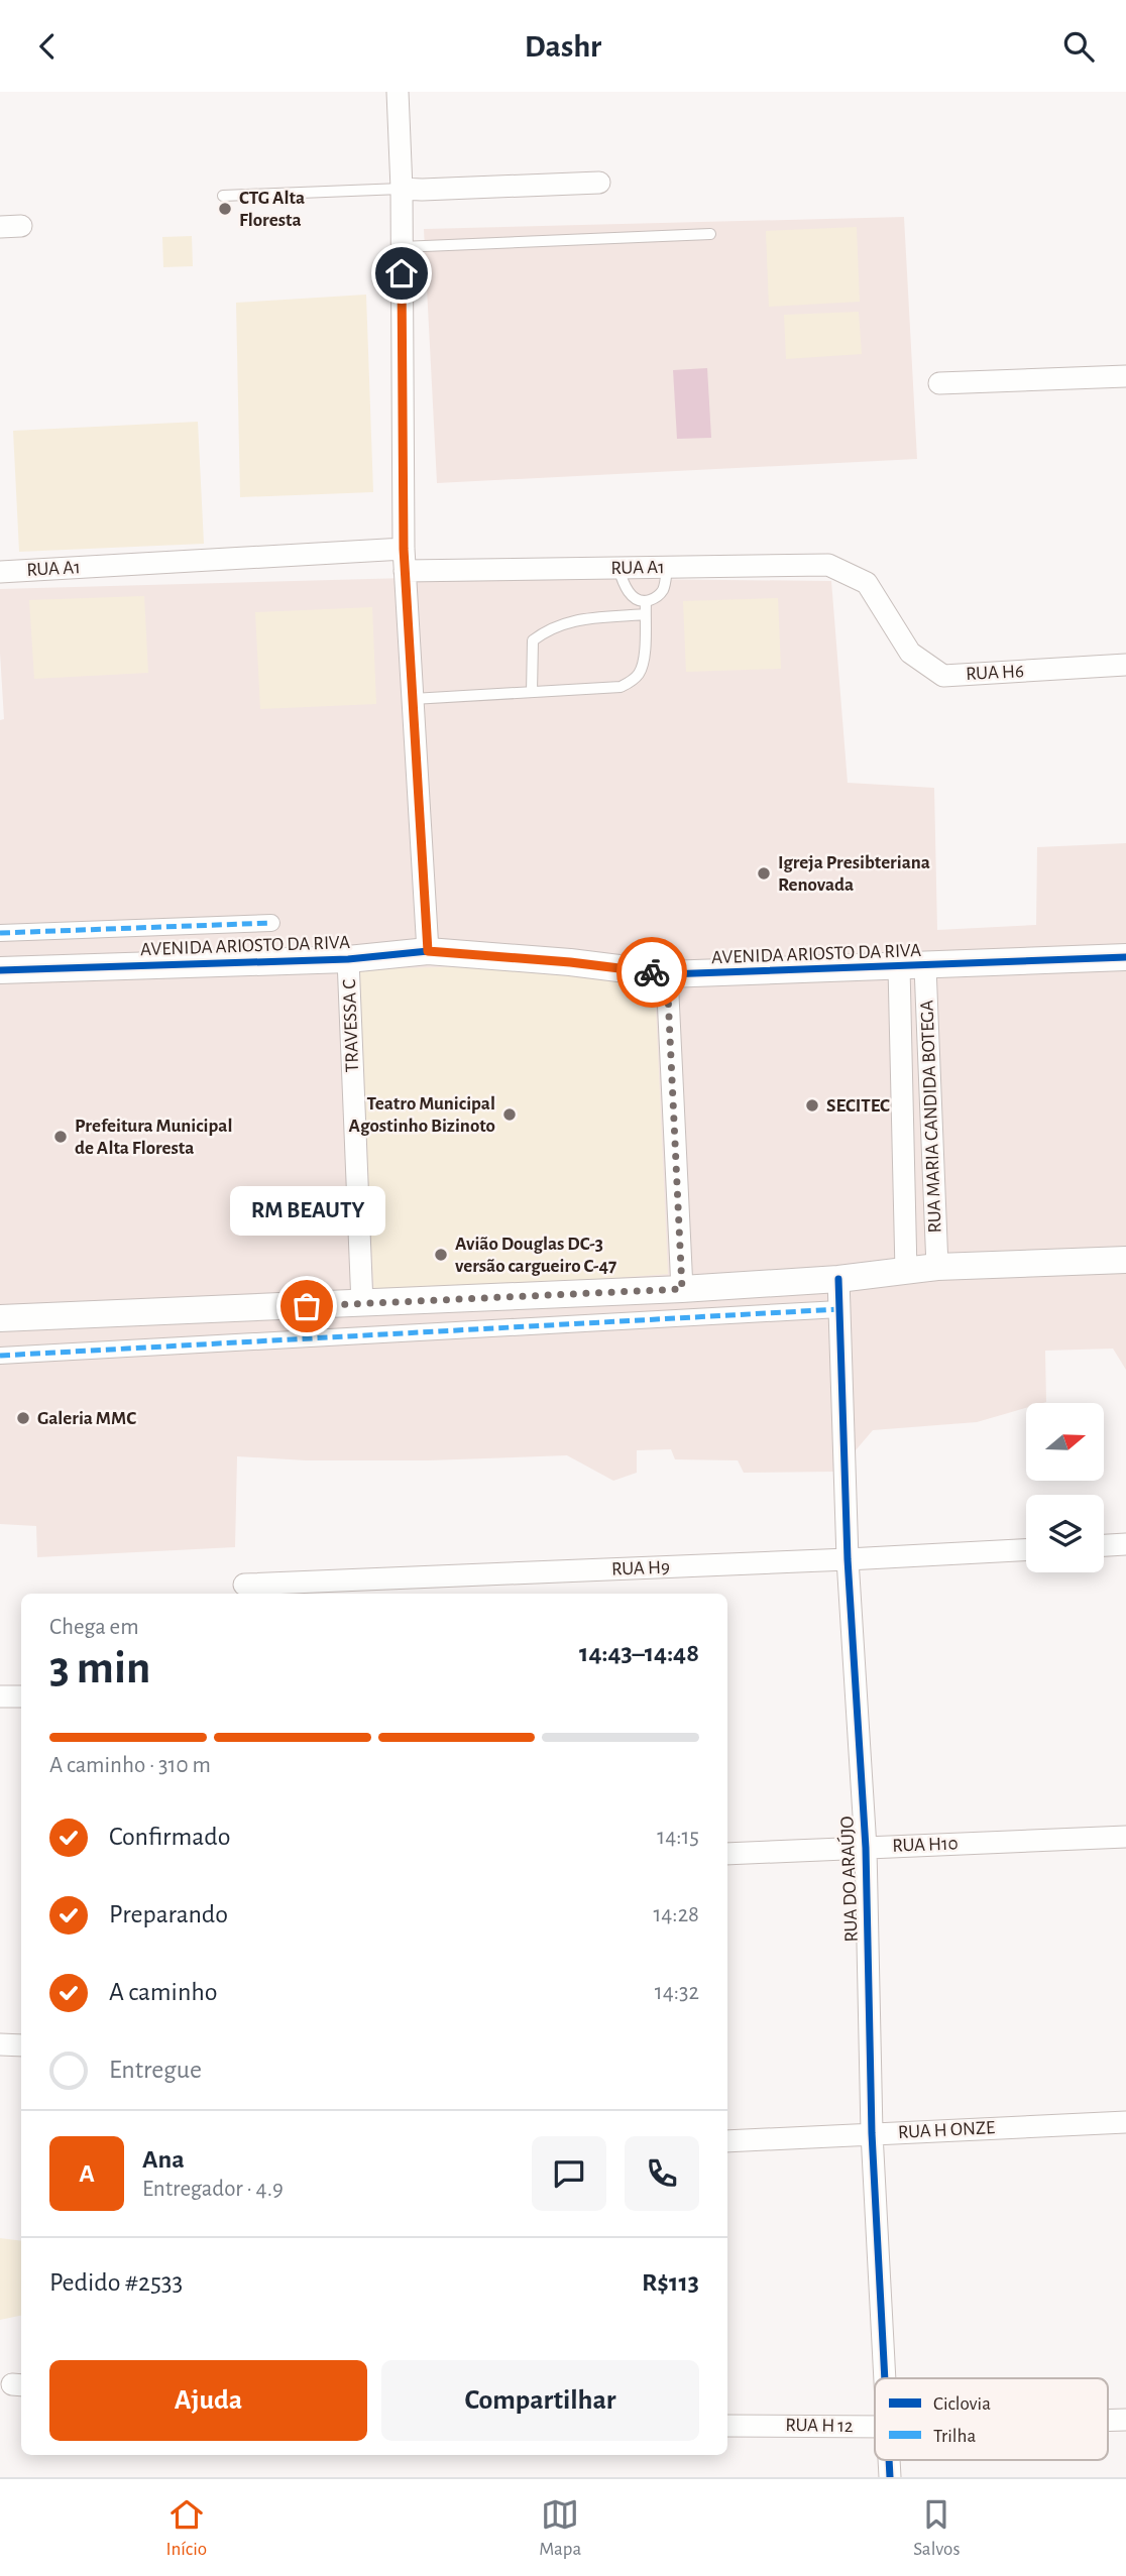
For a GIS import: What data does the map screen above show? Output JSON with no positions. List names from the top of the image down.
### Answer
{
  "streets": {
    "street": [
      "RUA A1",
      "RUA H6",
      "AVENIDA ARIOSTO DA RIVA",
      "TRAVESSA C",
      "RUA MARIA CANDIDA BOTEGA",
      "RUA H9",
      "RUA H10",
      "RUA DO ARAÚJO",
      "RUA H ONZE",
      "RUA H 12"
    ]
  },
  "crossings": [
    ["RUA A1", "RUA H6"],
    ["AVENIDA ARIOSTO DA RIVA", "TRAVESSA C"],
    ["AVENIDA ARIOSTO DA RIVA", "RUA MARIA CANDIDA BOTEGA"],
    ["RUA H9", "RUA DO ARAÚJO"],
    ["RUA H10", "RUA DO ARAÚJO"],
    ["RUA DO ARAÚJO", "RUA H ONZE"]
  ],
  "places": [
    "CTG Alta Floresta",
    "Igreja Presibteriana Renovada",
    "SECITEC",
    "Teatro Municipal Agostinho Bizinoto",
    "Prefeitura Municipal de Alta Floresta",
    "Avião Douglas DC-3 versão cargueiro C-47",
    "RM BEAUTY",
    "Galeria MMC"
  ],
  "legend": ["Ciclovia", "Trilha"],
  "north": "right",
  "page": {
    "header": "Dashr",
    "bubble": "RM BEAUTY",
    "heading": ["3 min", "Chega em", "14:43–14:48"],
    "panel": [
      "Ana",
      "Entregador · 4.9",
      "Pedido #2533",
      "R$113"
    ],
    "bar": "A caminho · 310 m",
    "list": [
      ["Confirmado", "14:15"],
      ["Preparando", "14:28"],
      ["A caminho", "14:32"],
      "Entregue"
    ],
    "round": "A",
    "buttons": ["Ajuda", "Compartilhar"],
    "tabs": ["Início", "Mapa", "Salvos"]
  }
}
